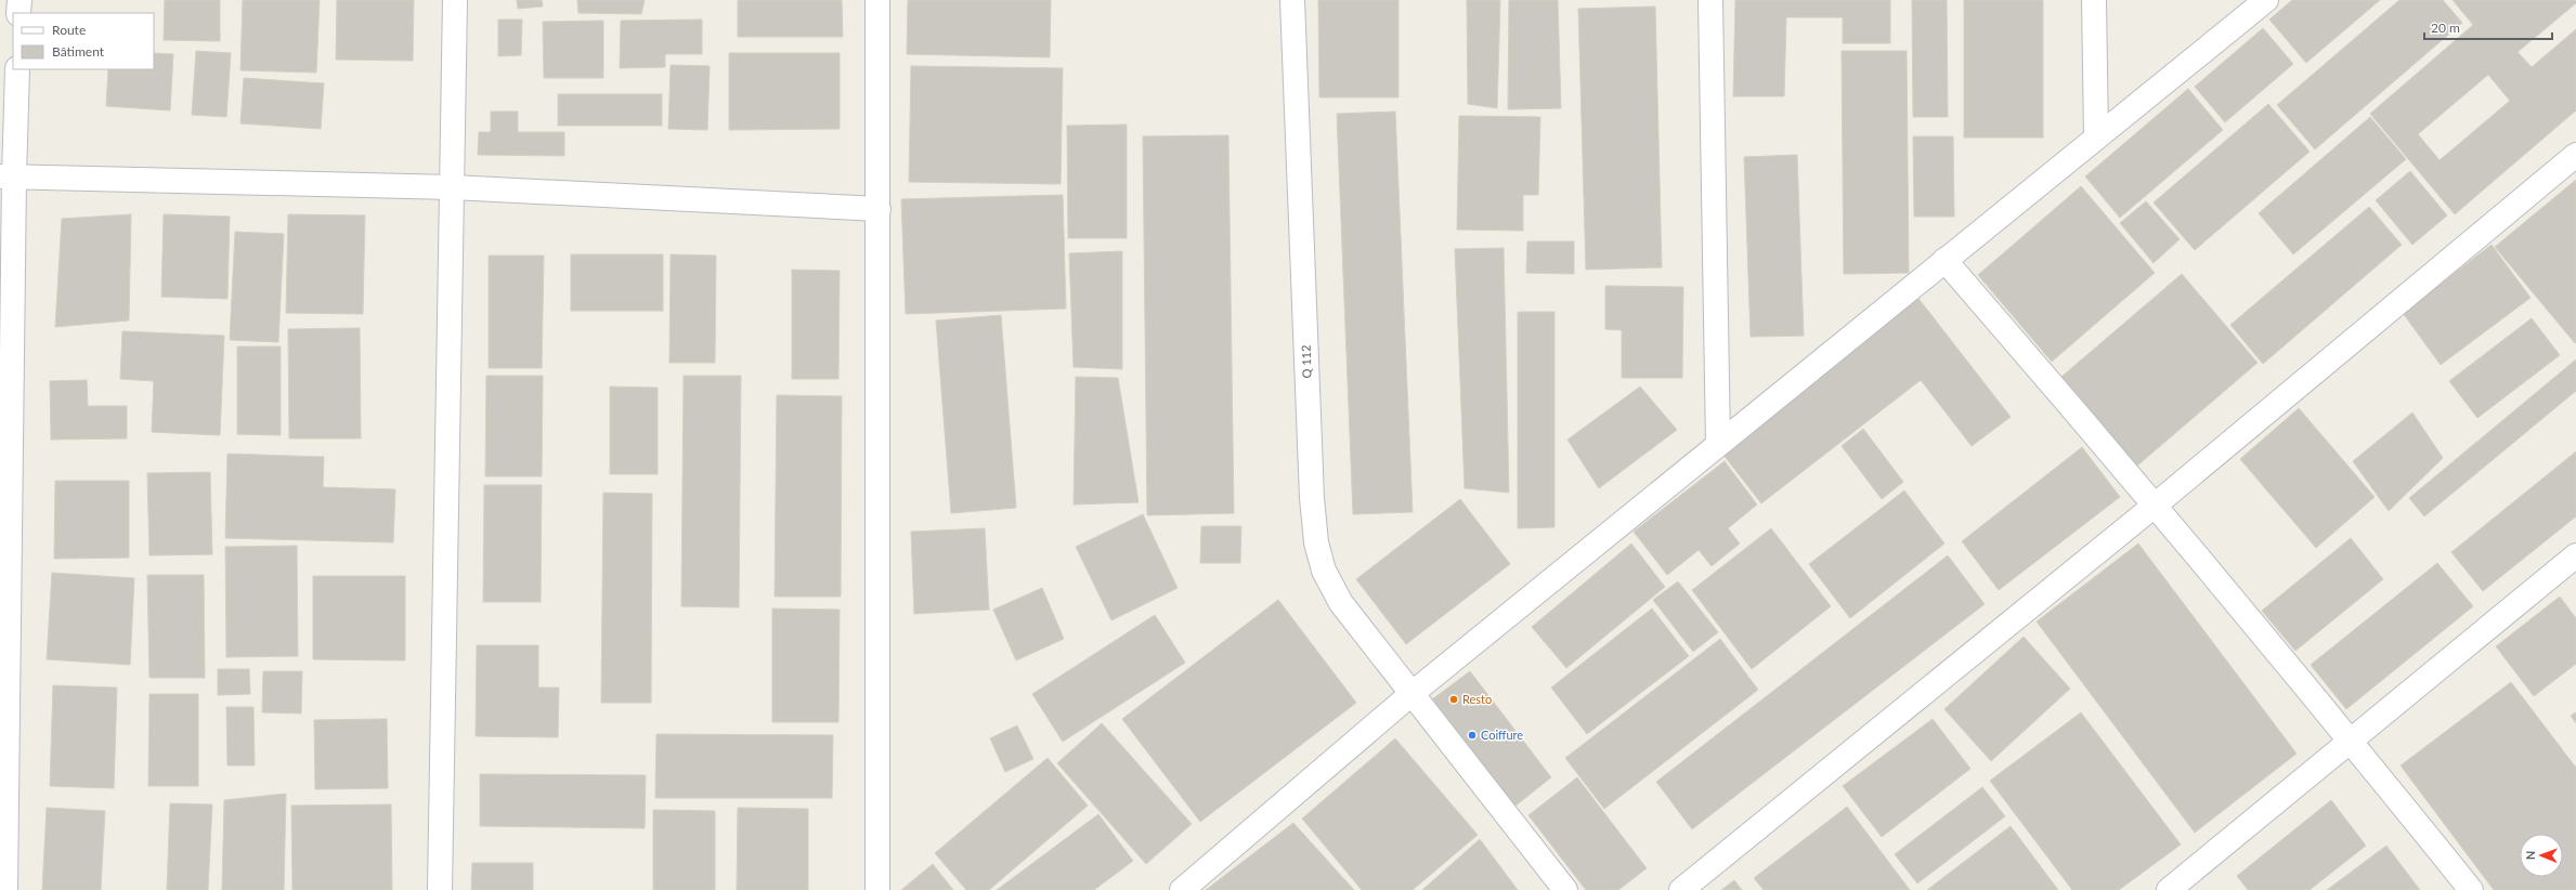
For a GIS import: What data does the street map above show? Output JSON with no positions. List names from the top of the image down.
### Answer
{
  "streets": {
    "street": ["Q 112"]
  },
  "places": ["Resto", "Coiffure"],
  "legend": ["Route", "Bâtiment"],
  "scale_bar": "20 m",
  "north": "left"
}
